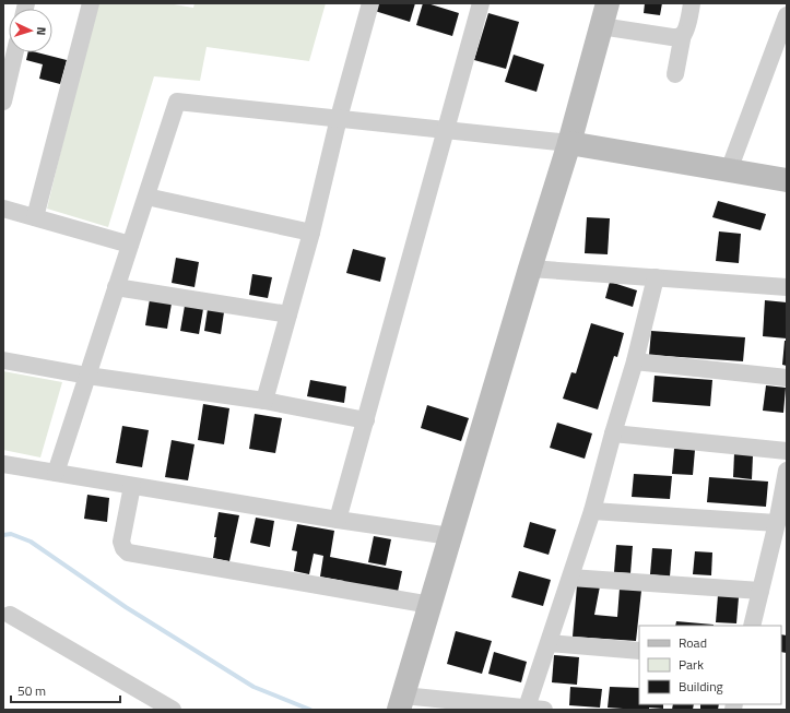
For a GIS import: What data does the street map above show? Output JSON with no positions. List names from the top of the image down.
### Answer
{
  "legend": ["Road", "Park", "Building"],
  "scale_bar": "50 m",
  "north": "right"
}
